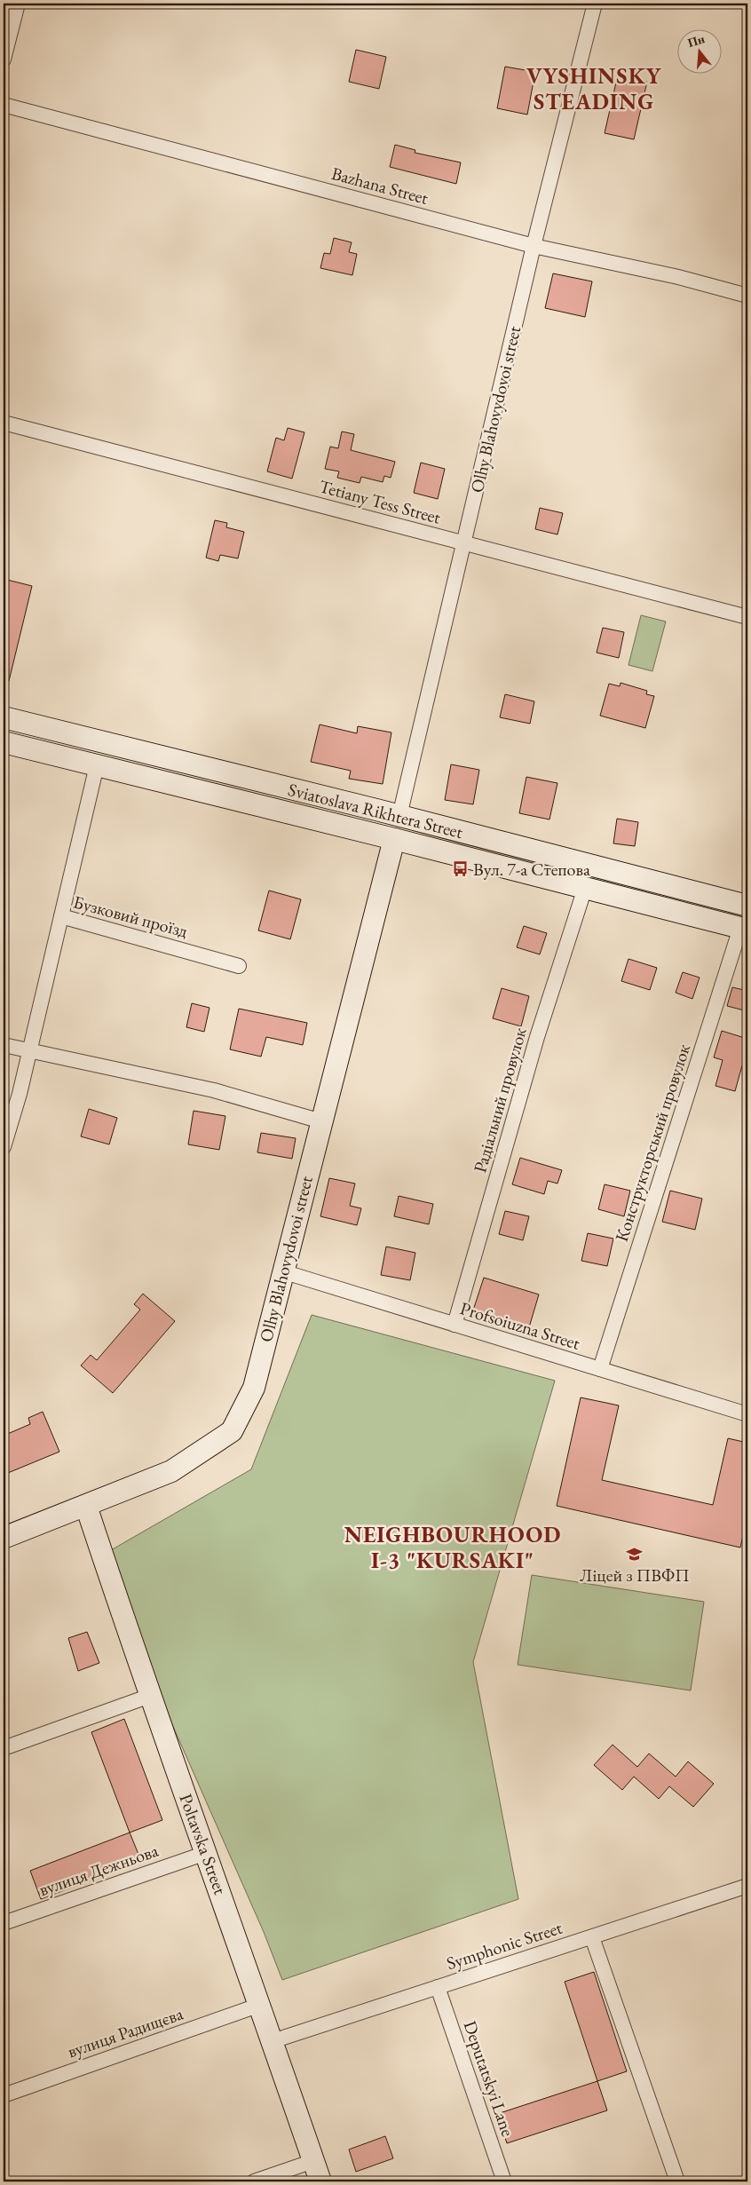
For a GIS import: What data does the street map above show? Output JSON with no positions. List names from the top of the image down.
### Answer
{
  "streets": {
    "street": [
      "Bazhana Street",
      "Olhy Blahovydovoi street",
      "Tetiany Tess Street",
      "Sviatoslava Rikhtera Street",
      "Бузковий проїзд",
      "Радіальний провулок",
      "Конструкторський провулок",
      "Profsoiuzna Street",
      "Poltavska Street",
      "вулиця Дежньова",
      "Symphonic Street",
      "вулиця Радищєва",
      "Deputatskyi Lane"
    ]
  },
  "crossings": [
    ["Bazhana Street", "Olhy Blahovydovoi street"],
    ["Olhy Blahovydovoi street", "Tetiany Tess Street"],
    ["Olhy Blahovydovoi street", "Sviatoslava Rikhtera Street"],
    ["Olhy Blahovydovoi street", "Profsoiuzna Street"],
    ["Olhy Blahovydovoi street", "Poltavska Street"],
    ["Sviatoslava Rikhtera Street", "Радіальний провулок"],
    ["Sviatoslava Rikhtera Street", "Конструкторський провулок"],
    ["Радіальний провулок", "Profsoiuzna Street"],
    ["Конструкторський провулок", "Profsoiuzna Street"],
    ["Poltavska Street", "вулиця Дежньова"],
    ["Poltavska Street", "Symphonic Street"],
    ["Poltavska Street", "вулиця Радищєва"],
    ["Symphonic Street", "Deputatskyi Lane"]
  ],
  "districts": ["VYSHINSKY STEADING", "NEIGHBOURHOOD I-3 \"KURSAKI\""],
  "places": {
    "bus stop": ["Вул. 7-а Степова"],
    "school or university": ["Ліцей з ПВФП"]
  },
  "north": "top"
}
